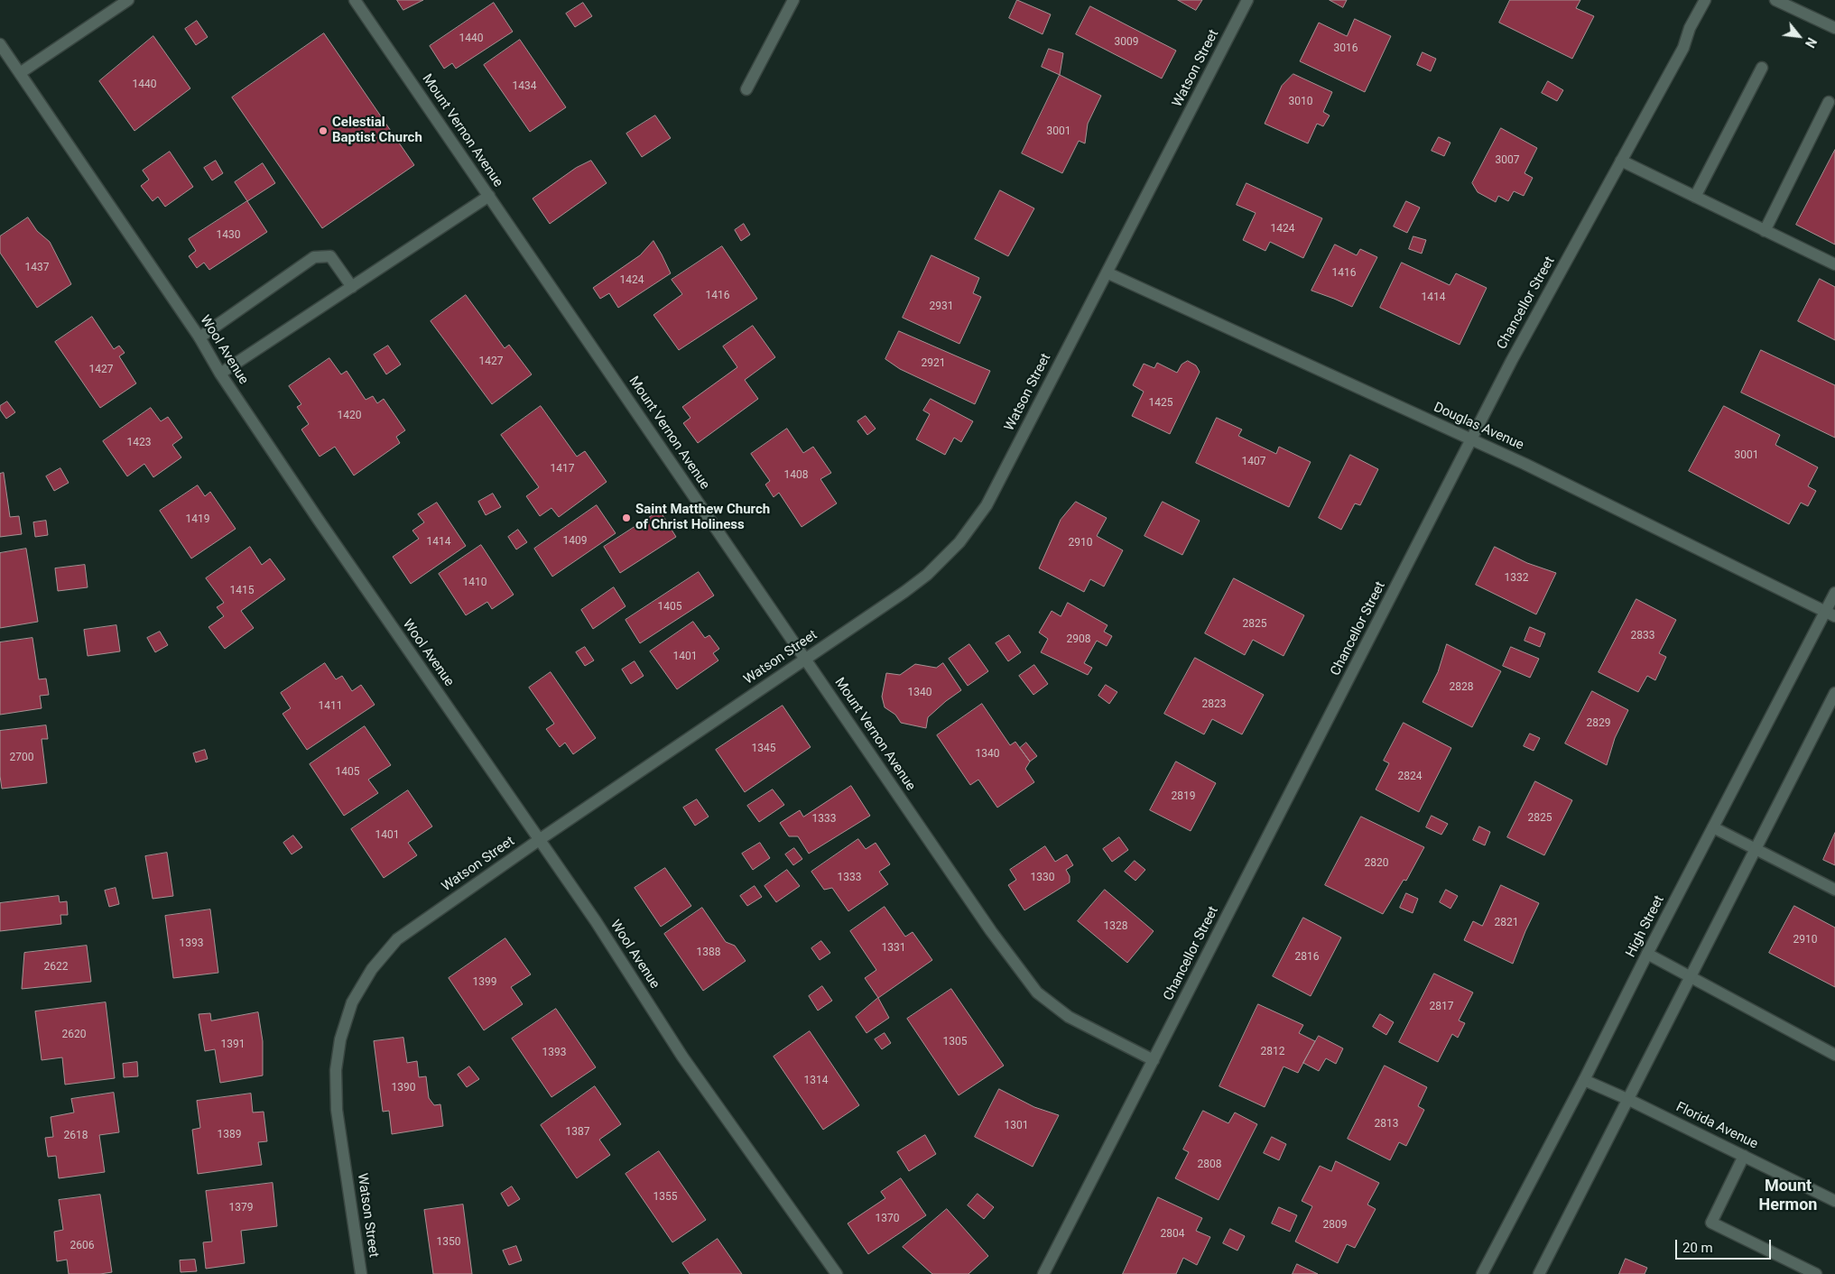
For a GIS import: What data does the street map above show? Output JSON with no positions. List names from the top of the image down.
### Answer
{
  "streets": {
    "street": [
      "Watson Street",
      "Mount Vernon Avenue",
      "Chancellor Street",
      "Wool Avenue",
      "Douglas Avenue",
      "High Street",
      "Florida Avenue"
    ]
  },
  "crossings": [
    ["Watson Street", "Mount Vernon Avenue"],
    ["Watson Street", "Wool Avenue"],
    ["Watson Street", "Douglas Avenue"],
    ["Mount Vernon Avenue", "Chancellor Street"],
    ["Chancellor Street", "Douglas Avenue"],
    ["Douglas Avenue", "High Street"],
    ["High Street", "Florida Avenue"]
  ],
  "districts": ["Mount Hermon"],
  "places": ["Celestial Baptist Church", "Saint Matthew Church of Christ Holiness"],
  "house_numbers": [
    "1440",
    "3009",
    "3016",
    "1440",
    "1434",
    "3010",
    "3001",
    "3007",
    "1424",
    "1430",
    "1437",
    "1416",
    "1424",
    "1416",
    "1414",
    "2931",
    "1427",
    "2921",
    "1427",
    "1425",
    "1420",
    "1423",
    "3001",
    "1407",
    "1417",
    "1408",
    "1419",
    "1409",
    "1414",
    "2910",
    "1332",
    "1410",
    "1415",
    "1405",
    "2825",
    "2833",
    "2908",
    "1401",
    "2828",
    "1340",
    "2823",
    "1411",
    "2829",
    "1345",
    "1340",
    "2700",
    "1405",
    "2824",
    "2819",
    "2825",
    "1333",
    "1401",
    "2820",
    "1333",
    "1330",
    "2821",
    "1328",
    "2910",
    "1393",
    "1331",
    "1388",
    "2816",
    "2622",
    "1399",
    "2817",
    "2620",
    "1305",
    "1391",
    "2812",
    "1393",
    "1314",
    "1390",
    "2813",
    "1301",
    "1387",
    "1389",
    "2618",
    "2808",
    "1355",
    "1379",
    "1370",
    "2809",
    "2804",
    "1350",
    "2606"
  ],
  "scale_bar": "20 m",
  "north": "bottom right"
}
